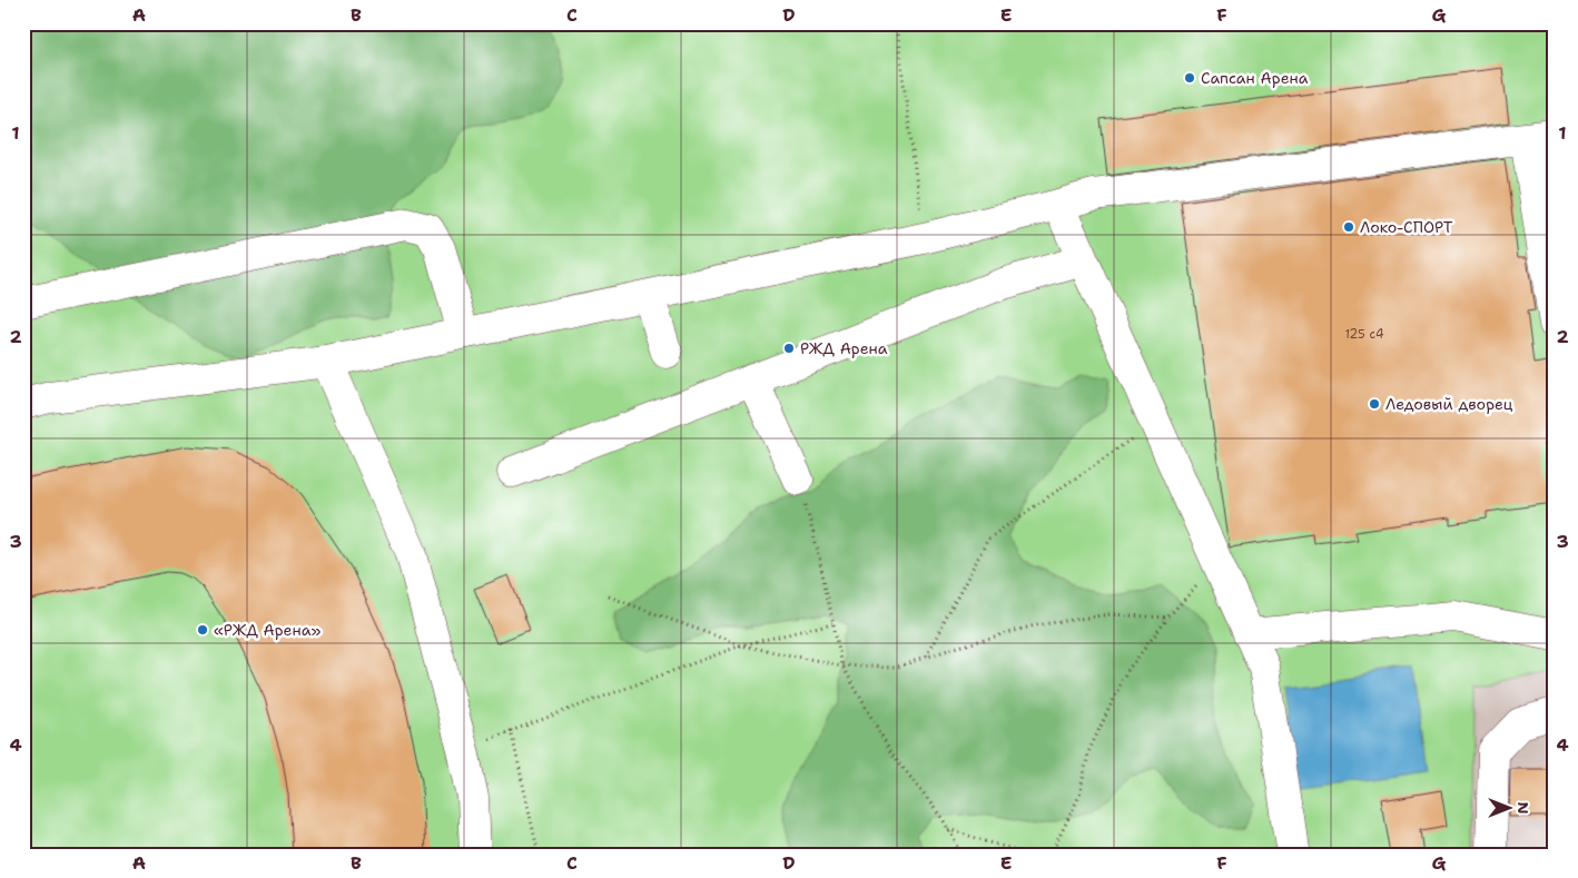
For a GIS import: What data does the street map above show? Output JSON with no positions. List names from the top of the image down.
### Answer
{
  "places": [
    "Сапсан Арена",
    "Локо-СПОРТ",
    "РЖД Арена",
    "Ледовый дворец",
    "«РЖД Арена»"
  ],
  "house_numbers": ["125 с4"],
  "north": "right",
  "grid": {
    "columns": [
      "A",
      "B",
      "C",
      "D",
      "E",
      "F",
      "G"
    ],
    "rows": [
      "1",
      "2",
      "3",
      "4"
    ]
  }
}
